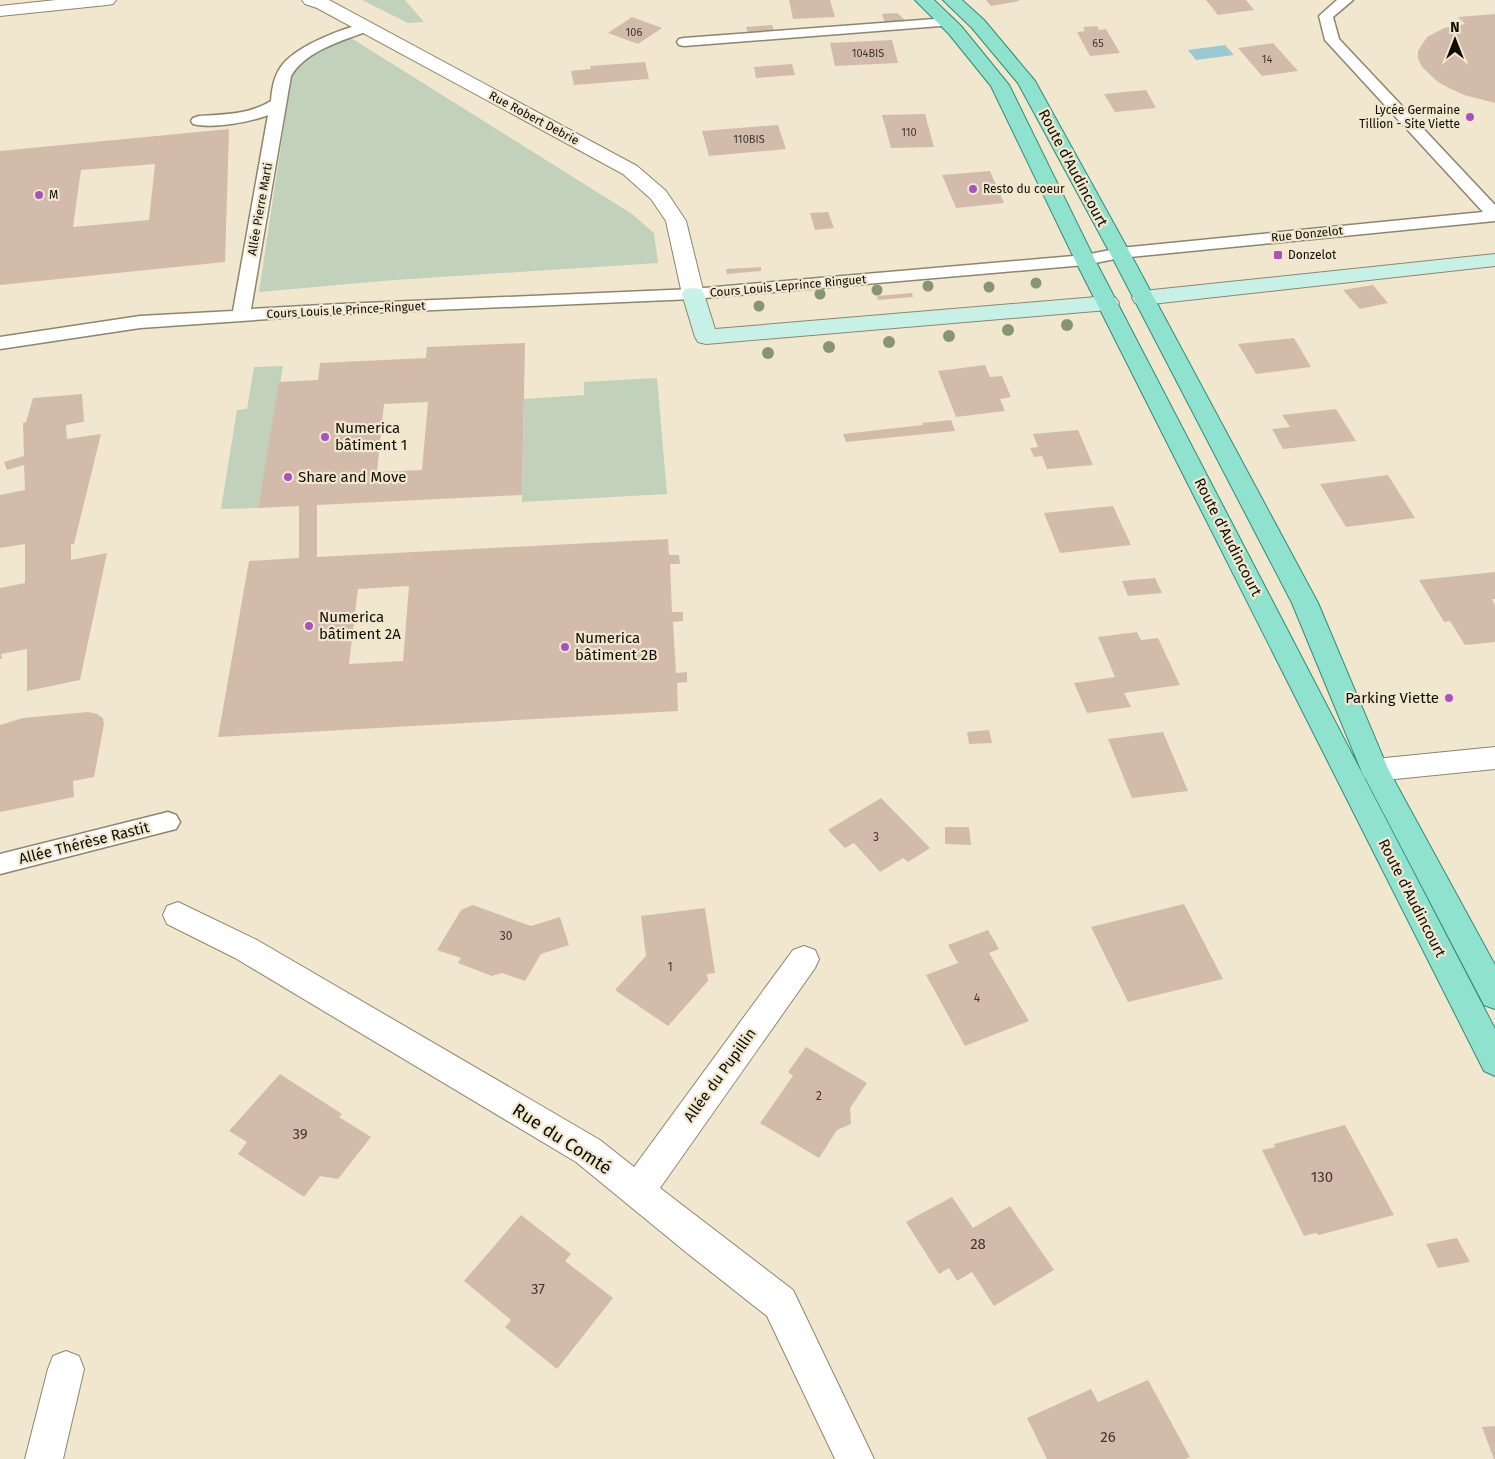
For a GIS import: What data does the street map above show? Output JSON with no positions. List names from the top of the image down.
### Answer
{
  "streets": {
    "main road": ["Route d'Audincourt"],
    "street": [
      "Rue Robert Debrie",
      "Cours Louis Leprince Ringuet",
      "Allée du Pupillin",
      "Rue du Comté"
    ],
    "lane": [
      "Allée Pierre Marti",
      "Rue Donzelot",
      "Cours Louis le Prince-Ringuet",
      "Allée Thérèse Rastit"
    ]
  },
  "crossings": [
    ["Rue Robert Debrie", "Allée Pierre Marti"],
    ["Rue Robert Debrie", "Cours Louis Leprince Ringuet"],
    ["Rue Robert Debrie", "Cours Louis le Prince-Ringuet"],
    ["Route d'Audincourt", "Rue Donzelot"],
    ["Route d'Audincourt", "Cours Louis Leprince Ringuet"],
    ["Allée Pierre Marti", "Cours Louis le Prince-Ringuet"],
    ["Rue Donzelot", "Cours Louis Leprince Ringuet"],
    ["Cours Louis Leprince Ringuet", "Cours Louis le Prince-Ringuet"],
    ["Allée du Pupillin", "Rue du Comté"]
  ],
  "places": {
    "other": [
      "Lycée Germaine Tillion - Site Viette",
      "Resto du coeur",
      "M",
      "Numerica bâtiment 1",
      "Share and Move",
      "Numerica bâtiment 2A",
      "Numerica bâtiment 2B",
      "Parking Viette"
    ],
    "transit": ["Donzelot"]
  },
  "house_numbers": [
    "106",
    "65",
    "104BIS",
    "14",
    "110",
    "110BIS",
    "3",
    "30",
    "1",
    "4",
    "2",
    "39",
    "130",
    "28",
    "37",
    "26"
  ],
  "north": "top"
}
